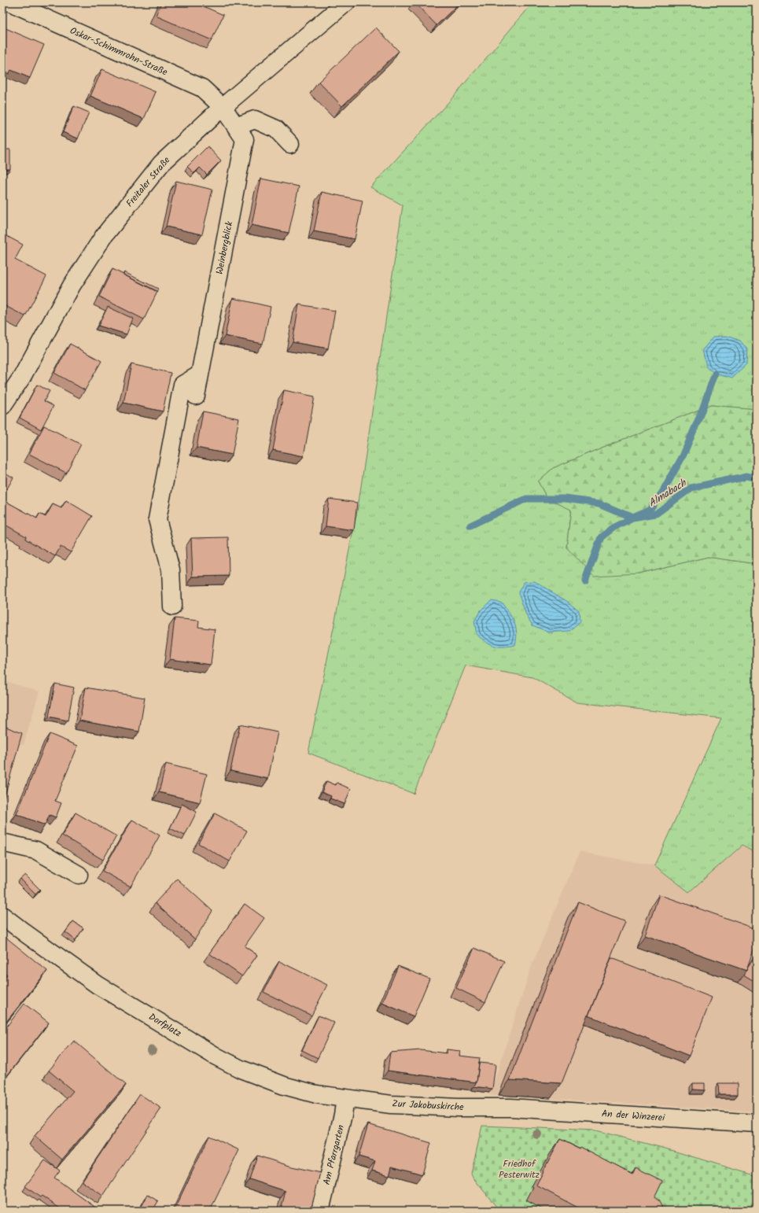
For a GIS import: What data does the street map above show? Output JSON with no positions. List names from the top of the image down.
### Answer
{
  "streets": {
    "street": [
      "Oskar-Schimmrohn-Straße",
      "Freitaler Straße",
      "Weinbergblick",
      "Dorfplatz",
      "Zur Jakobuskirche",
      "An der Winzerei",
      "Am Pfarrgarten"
    ]
  },
  "crossings": [
    ["Oskar-Schimmrohn-Straße", "Freitaler Straße"],
    ["Oskar-Schimmrohn-Straße", "Weinbergblick"],
    ["Freitaler Straße", "Weinbergblick"],
    ["Dorfplatz", "Zur Jakobuskirche"],
    ["Dorfplatz", "Am Pfarrgarten"],
    ["Zur Jakobuskirche", "An der Winzerei"],
    ["Zur Jakobuskirche", "Am Pfarrgarten"]
  ],
  "water": ["Almabach"],
  "parks": ["Friedhof Pesterwitz"]
}
